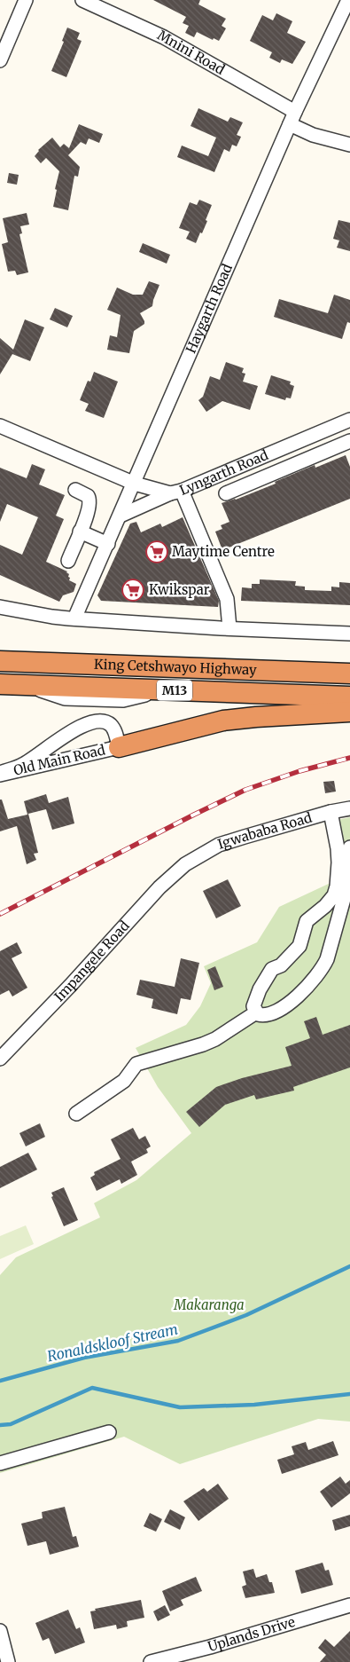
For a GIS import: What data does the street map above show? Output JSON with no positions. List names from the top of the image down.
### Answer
{
  "streets": {
    "highway": ["King Cetshwayo Highway", "M13"],
    "street": [
      "Mnini Road",
      "Haygarth Road",
      "Lyngarth Road",
      "Old Main Road",
      "Igwababa Road",
      "Impangele Road",
      "Uplands Drive"
    ]
  },
  "crossings": [
    ["Mnini Road", "Haygarth Road"],
    ["Haygarth Road", "Lyngarth Road"],
    ["Igwababa Road", "Impangele Road"]
  ],
  "water": ["Ronaldskloof Stream"],
  "parks": ["Makaranga"],
  "places": {
    "supermarket": ["Maytime Centre", "Kwikspar"]
  }
}
